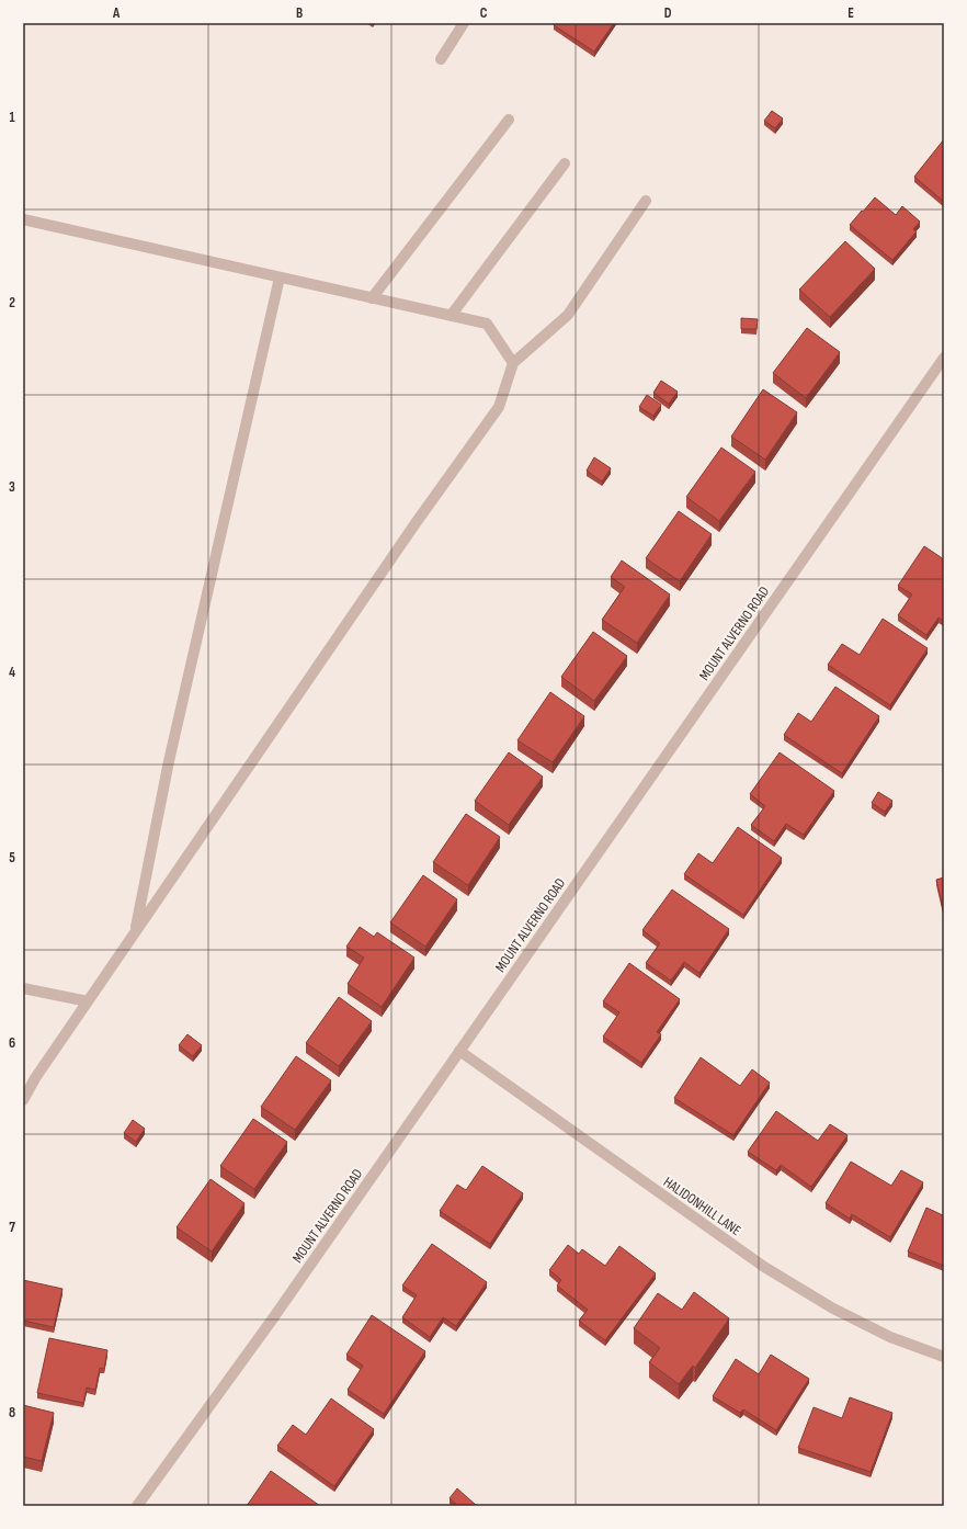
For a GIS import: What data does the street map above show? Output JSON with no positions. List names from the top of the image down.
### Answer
{
  "streets": {
    "street": ["MOUNT ALVERNO ROAD", "HALIDONHILL LANE"]
  },
  "crossings": [
    ["MOUNT ALVERNO ROAD", "HALIDONHILL LANE"]
  ],
  "grid": {
    "columns": [
      "A",
      "B",
      "C",
      "D",
      "E"
    ],
    "rows": [
      "1",
      "2",
      "3",
      "4",
      "5",
      "6",
      "7",
      "8"
    ]
  }
}
